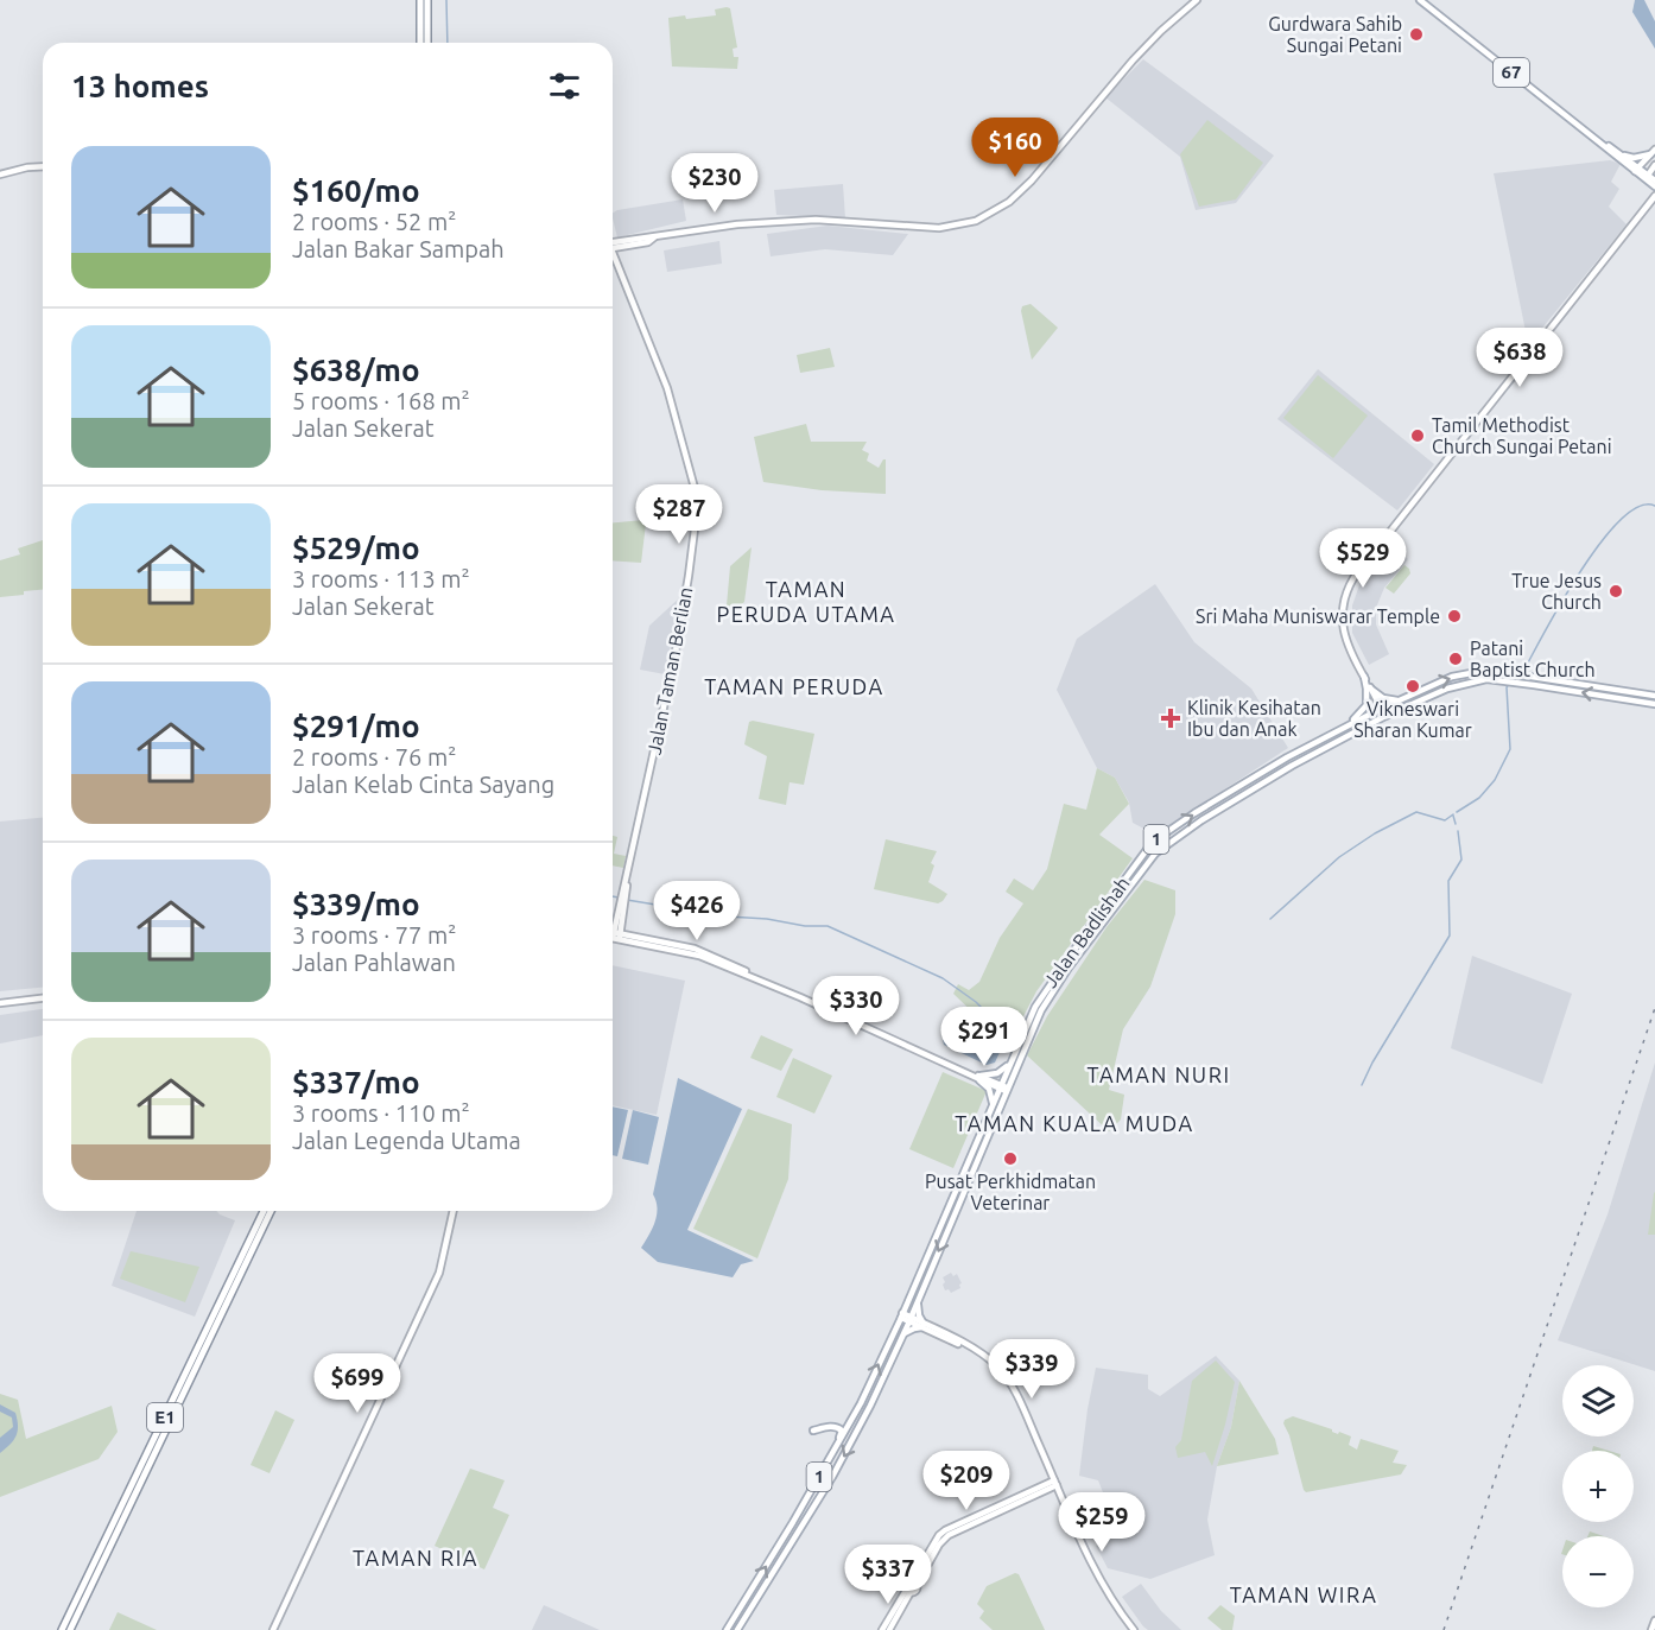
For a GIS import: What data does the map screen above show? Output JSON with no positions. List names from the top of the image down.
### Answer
{
  "streets": {
    "highway": ["E1"],
    "main road": [
      "67",
      "Jalan Taman Berlian",
      "1",
      "Jalan Badlishah"
    ]
  },
  "districts": [
    "TAMAN PERUDA UTAMA",
    "TAMAN PERUDA",
    "TAMAN NURI",
    "TAMAN KUALA MUDA",
    "TAMAN RIA",
    "TAMAN WIRA"
  ],
  "places": {
    "other": [
      "Gurdwara Sahib Sungai Petani",
      "Tamil Methodist Church Sungai Petani",
      "True Jesus Church",
      "Sri Maha Muniswarar Temple",
      "Patani Baptist Church",
      "Vikneswari Sharan Kumar",
      "Pusat Perkhidmatan Veterinar"
    ],
    "health": ["Klinik Kesihatan Ibu dan Anak"]
  },
  "page": {
    "heading": "13 homes",
    "price": [
      "$160",
      "$230",
      "$638",
      "$287",
      "$529",
      "$426",
      "$330",
      "$291",
      "$339",
      "$699",
      "$209",
      "$259",
      "$337"
    ],
    "list": [
      {
        "name": "$160/mo",
        "note": "2 rooms · 52 m² · Jalan Bakar Sampah"
      },
      {
        "name": "$638/mo",
        "note": "5 rooms · 168 m² · Jalan Sekerat"
      },
      {
        "name": "$529/mo",
        "note": "3 rooms · 113 m² · Jalan Sekerat"
      },
      {
        "name": "$291/mo",
        "note": "2 rooms · 76 m² · Jalan Kelab Cinta Sayang"
      },
      {
        "name": "$339/mo",
        "note": "3 rooms · 77 m² · Jalan Pahlawan"
      },
      {
        "name": "$337/mo",
        "note": "3 rooms · 110 m² · Jalan Legenda Utama"
      }
    ],
    "map_buttons": ["+", "−"]
  }
}
